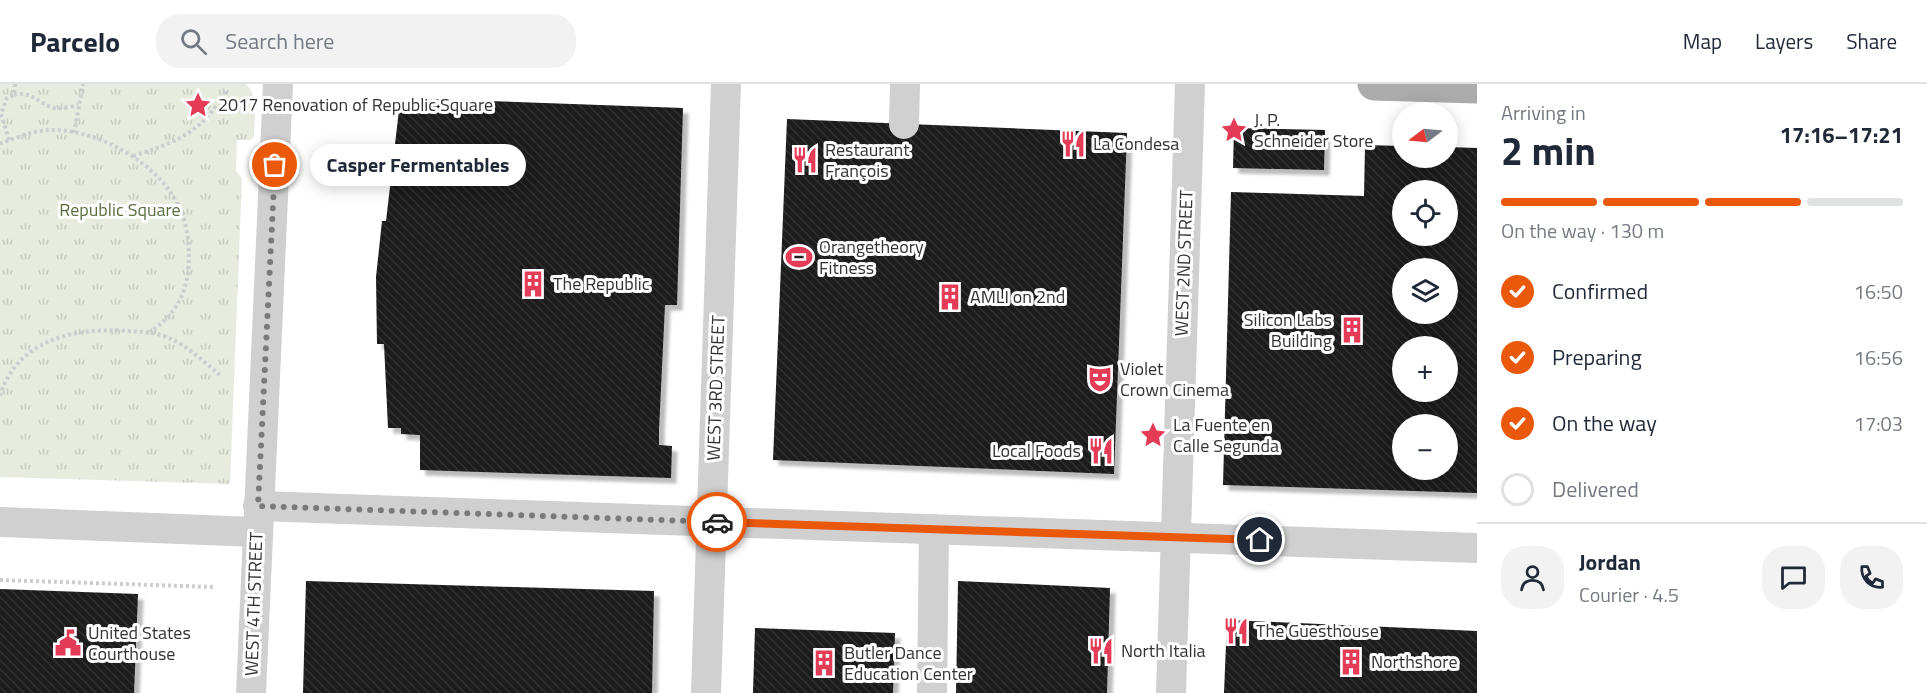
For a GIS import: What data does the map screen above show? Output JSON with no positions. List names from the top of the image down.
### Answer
{
  "streets": {
    "street": ["WEST 2ND STREET", "WEST 3RD STREET", "WEST 4TH STREET"]
  },
  "parks": ["Republic Square"],
  "places": {
    "place": ["2017 Renovation of Republic Square", "J. P. Schneider Store", "La Fuente en Calle Segunda"],
    "restaurant": [
      "La Condesa",
      "Restaurant François",
      "Local Foods",
      "The Guesthouse",
      "North Italia"
    ],
    "other": ["Casper Fermentables"],
    "sports": ["Orangetheory Fitness"],
    "building": [
      "The Republic",
      "AMLI on 2nd",
      "Silicon Labs Building",
      "Northshore",
      "Butler Dance Education Center"
    ],
    "theatre": ["Violet Crown Cinema"],
    "public building": ["United States Courthouse"]
  },
  "north": "left",
  "page": {
    "header": "Parcelo",
    "search": "Search here",
    "nav": ["Map", "Layers", "Share"],
    "heading": ["2 min", "Arriving in", "17:16–17:21"],
    "panel": ["Jordan", "Courier · 4.5"],
    "map_buttons": ["+", "−"],
    "bubble": "Casper Fermentables",
    "bar": "On the way · 130 m",
    "list": [
      ["Confirmed", "16:50"],
      ["Preparing", "16:56"],
      ["On the way", "17:03"],
      "Delivered"
    ]
  }
}
